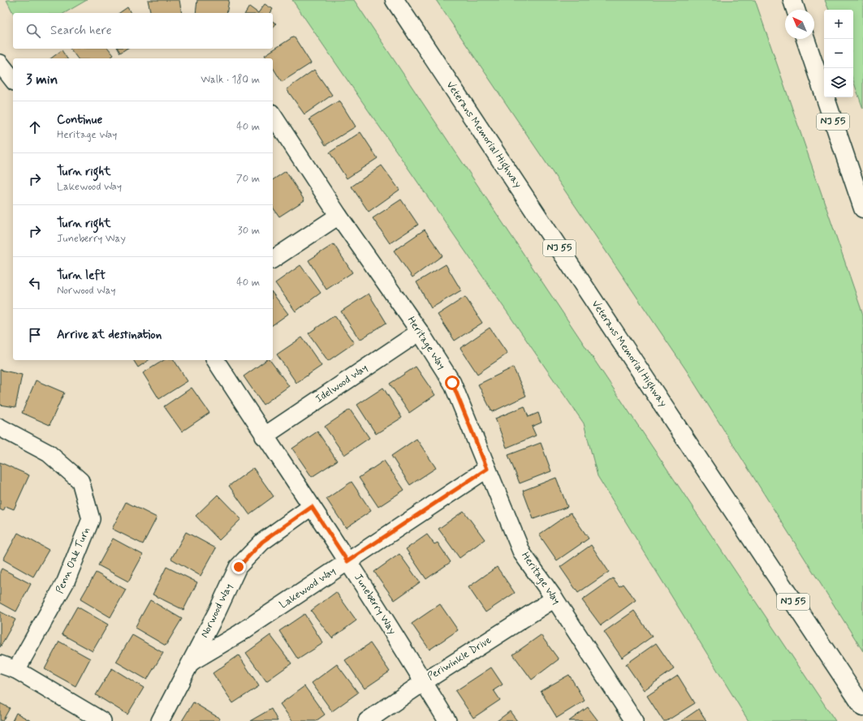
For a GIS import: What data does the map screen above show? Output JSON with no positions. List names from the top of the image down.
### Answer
{
  "streets": {
    "highway": ["NJ 55", "Veterans Memorial Highway"],
    "street": [
      "Heritage Way",
      "Idelwood Way",
      "Penn Oak Turn",
      "Lakewood Way",
      "Juneberry Way",
      "Norwood Way",
      "Periwinkle Drive"
    ]
  },
  "crossings": [
    ["Heritage Way", "Idelwood Way"],
    ["Heritage Way", "Lakewood Way"],
    ["Heritage Way", "Periwinkle Drive"],
    ["Idelwood Way", "Juneberry Way"],
    ["Lakewood Way", "Juneberry Way"],
    ["Lakewood Way", "Norwood Way"],
    ["Juneberry Way", "Norwood Way"],
    ["Juneberry Way", "Periwinkle Drive"]
  ],
  "north": "top left",
  "page": {
    "map_buttons": ["+", "−"],
    "search": "Search here",
    "heading": ["3 min", "Walk · 180 m"],
    "list": [
      ["Continue", "Heritage Way", "40 m"],
      ["Turn right", "Lakewood Way", "70 m"],
      ["Turn right", "Juneberry Way", "30 m"],
      ["Turn left", "Norwood Way", "40 m"],
      "Arrive at destination"
    ]
  }
}
